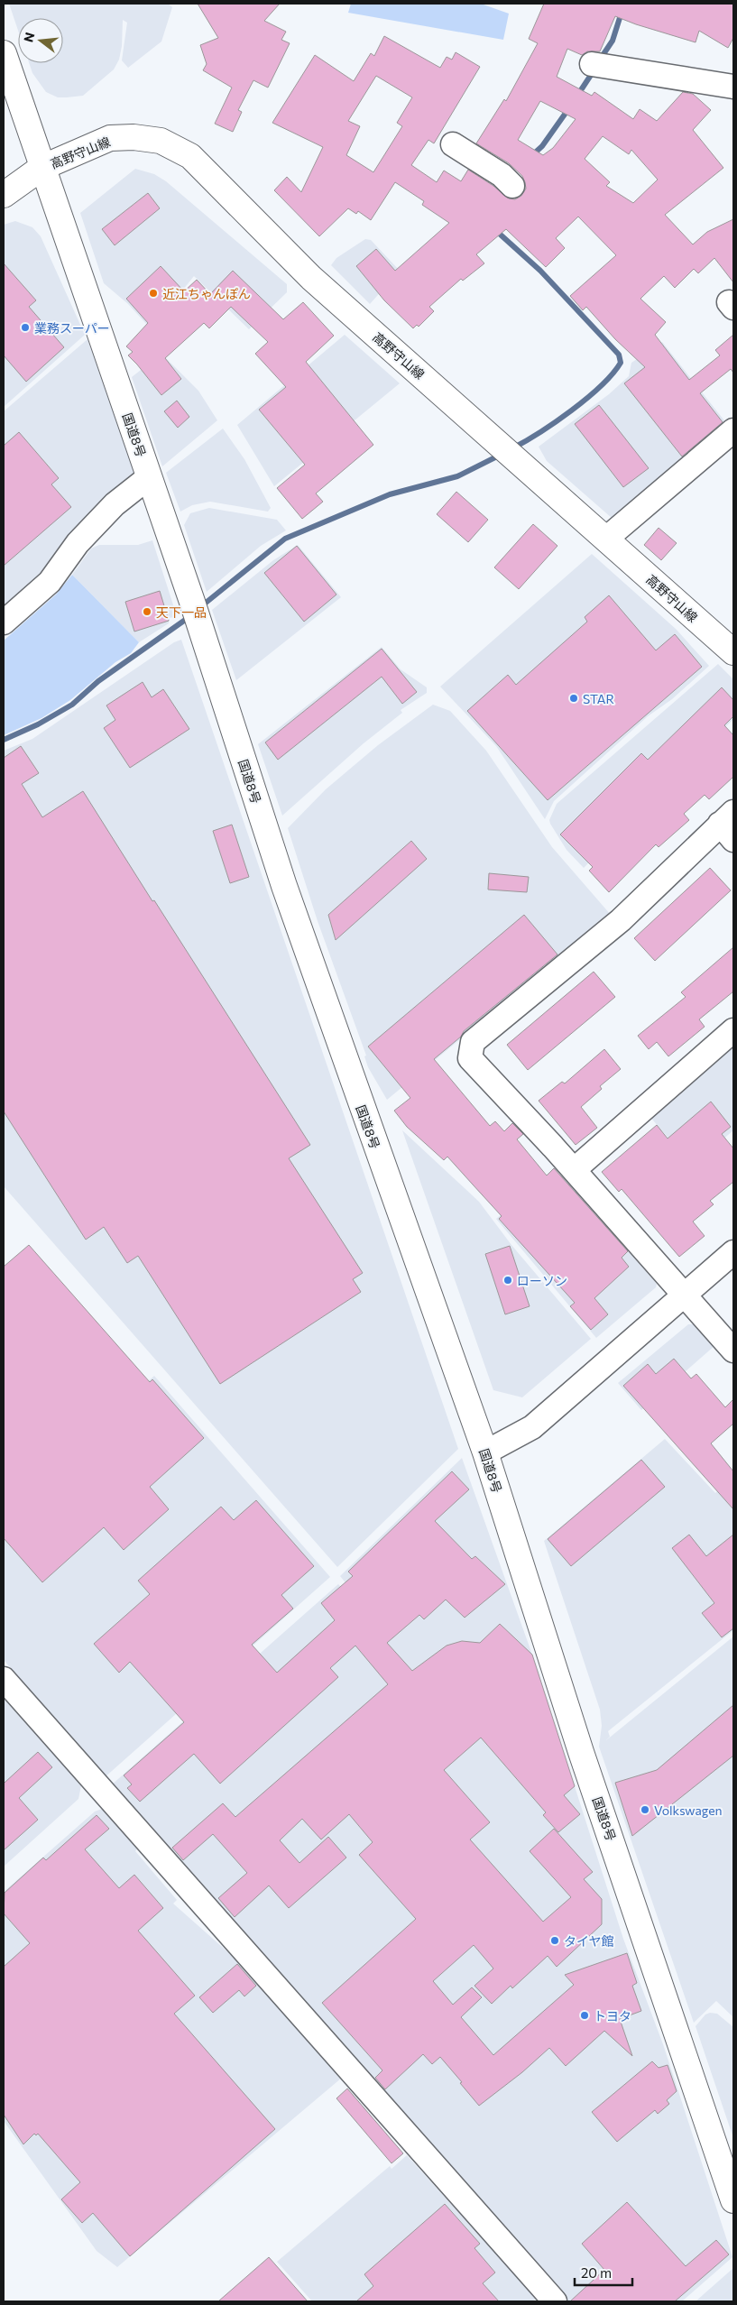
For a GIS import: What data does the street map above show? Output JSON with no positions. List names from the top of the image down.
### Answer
{
  "streets": {
    "main road": ["高野守山線", "国道8号"]
  },
  "crossings": [
    ["高野守山線", "国道8号"]
  ],
  "places": [
    "近江ちゃんぽん",
    "業務スーパー",
    "天下一品",
    "STAR",
    "ローソン",
    "Volkswagen",
    "タイヤ館",
    "トヨタ"
  ],
  "scale_bar": "20 m",
  "north": "left"
}
